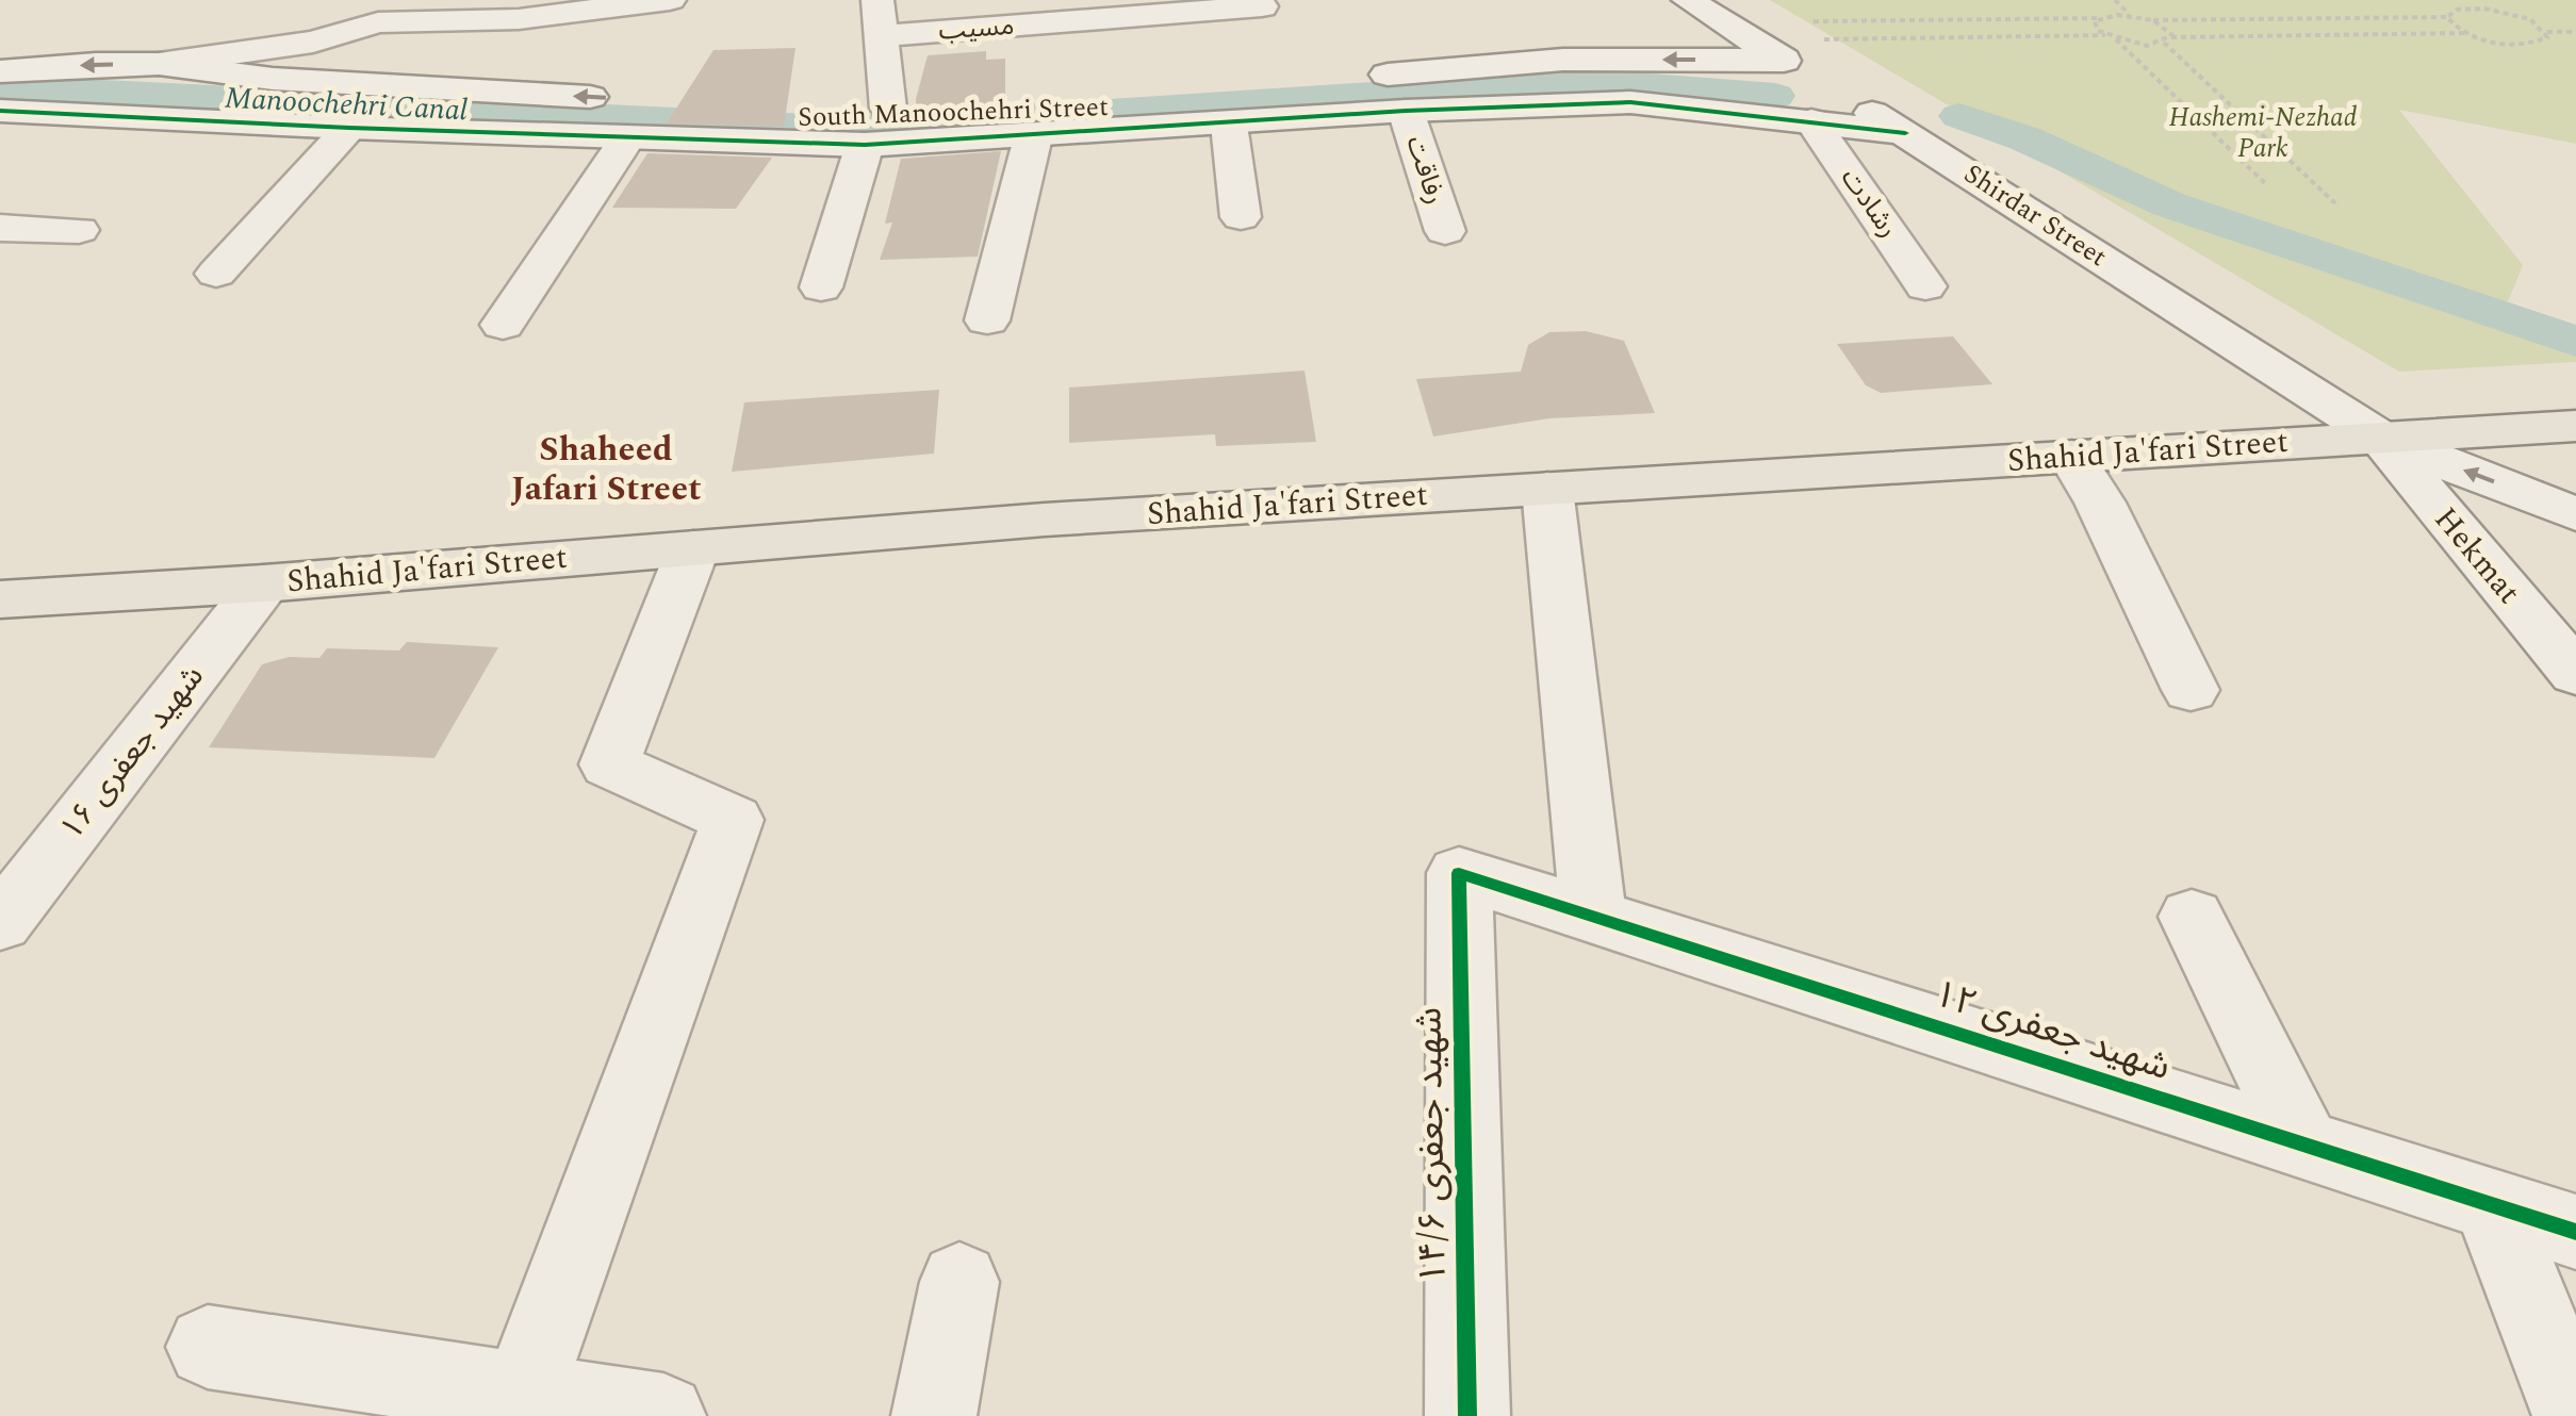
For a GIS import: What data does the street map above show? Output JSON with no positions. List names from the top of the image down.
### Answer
{
  "streets": {
    "main road": ["Shahid Ja'fari Street"],
    "street": [
      "مسیب",
      "South Manoochehri Street",
      "رفاقت",
      "رشادت",
      "Shirdar Street",
      "Hekmat",
      "شهید جعفری ۱۶",
      "شهید جعفری ۱۲",
      "شهید جعفری ۱۴/۶"
    ]
  },
  "crossings": [
    ["South Manoochehri Street", "رفاقت"],
    ["South Manoochehri Street", "رشادت"],
    ["South Manoochehri Street", "Shirdar Street"],
    ["Shirdar Street", "Shahid Ja'fari Street"],
    ["Shirdar Street", "Hekmat"],
    ["Shahid Ja'fari Street", "Hekmat"],
    ["Shahid Ja'fari Street", "شهید جعفری ۱۶"],
    ["شهید جعفری ۱۲", "شهید جعفری ۱۴/۶"]
  ],
  "districts": ["Shaheed Jafari Street"],
  "water": ["Manoochehri Canal"],
  "parks": ["Hashemi-Nezhad Park"]
}
